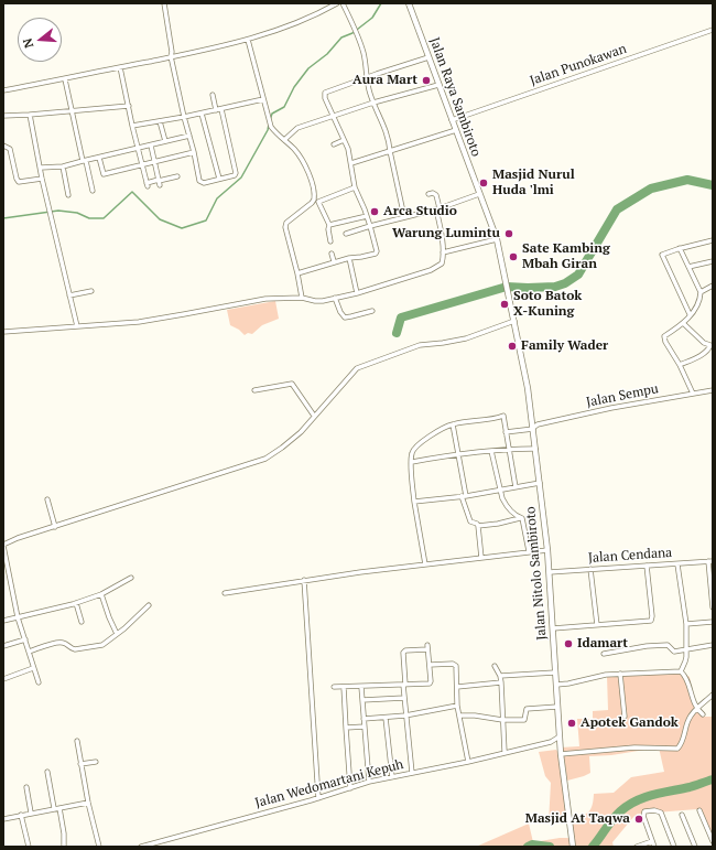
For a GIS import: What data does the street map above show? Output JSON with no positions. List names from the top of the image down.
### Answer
{
  "streets": {
    "street": [
      "Jalan Punokawan",
      "Jalan Raya Sambiroto",
      "Jalan Sempu",
      "Jalan Cendana",
      "Jalan Nitolo Sambiroto",
      "Jalan Wedomartani Kepuh"
    ]
  },
  "crossings": [
    ["Jalan Punokawan", "Jalan Raya Sambiroto"],
    ["Jalan Raya Sambiroto", "Jalan Nitolo Sambiroto"],
    ["Jalan Sempu", "Jalan Nitolo Sambiroto"],
    ["Jalan Cendana", "Jalan Nitolo Sambiroto"],
    ["Jalan Nitolo Sambiroto", "Jalan Wedomartani Kepuh"]
  ],
  "places": [
    "Aura Mart",
    "Masjid Nurul Huda 'lmi",
    "Arca Studio",
    "Warung Lumintu",
    "Sate Kambing Mbah Giran",
    "Soto Batok X-Kuning",
    "Family Wader",
    "Idamart",
    "Apotek Gandok",
    "Masjid At Taqwa"
  ],
  "north": "left"
}
